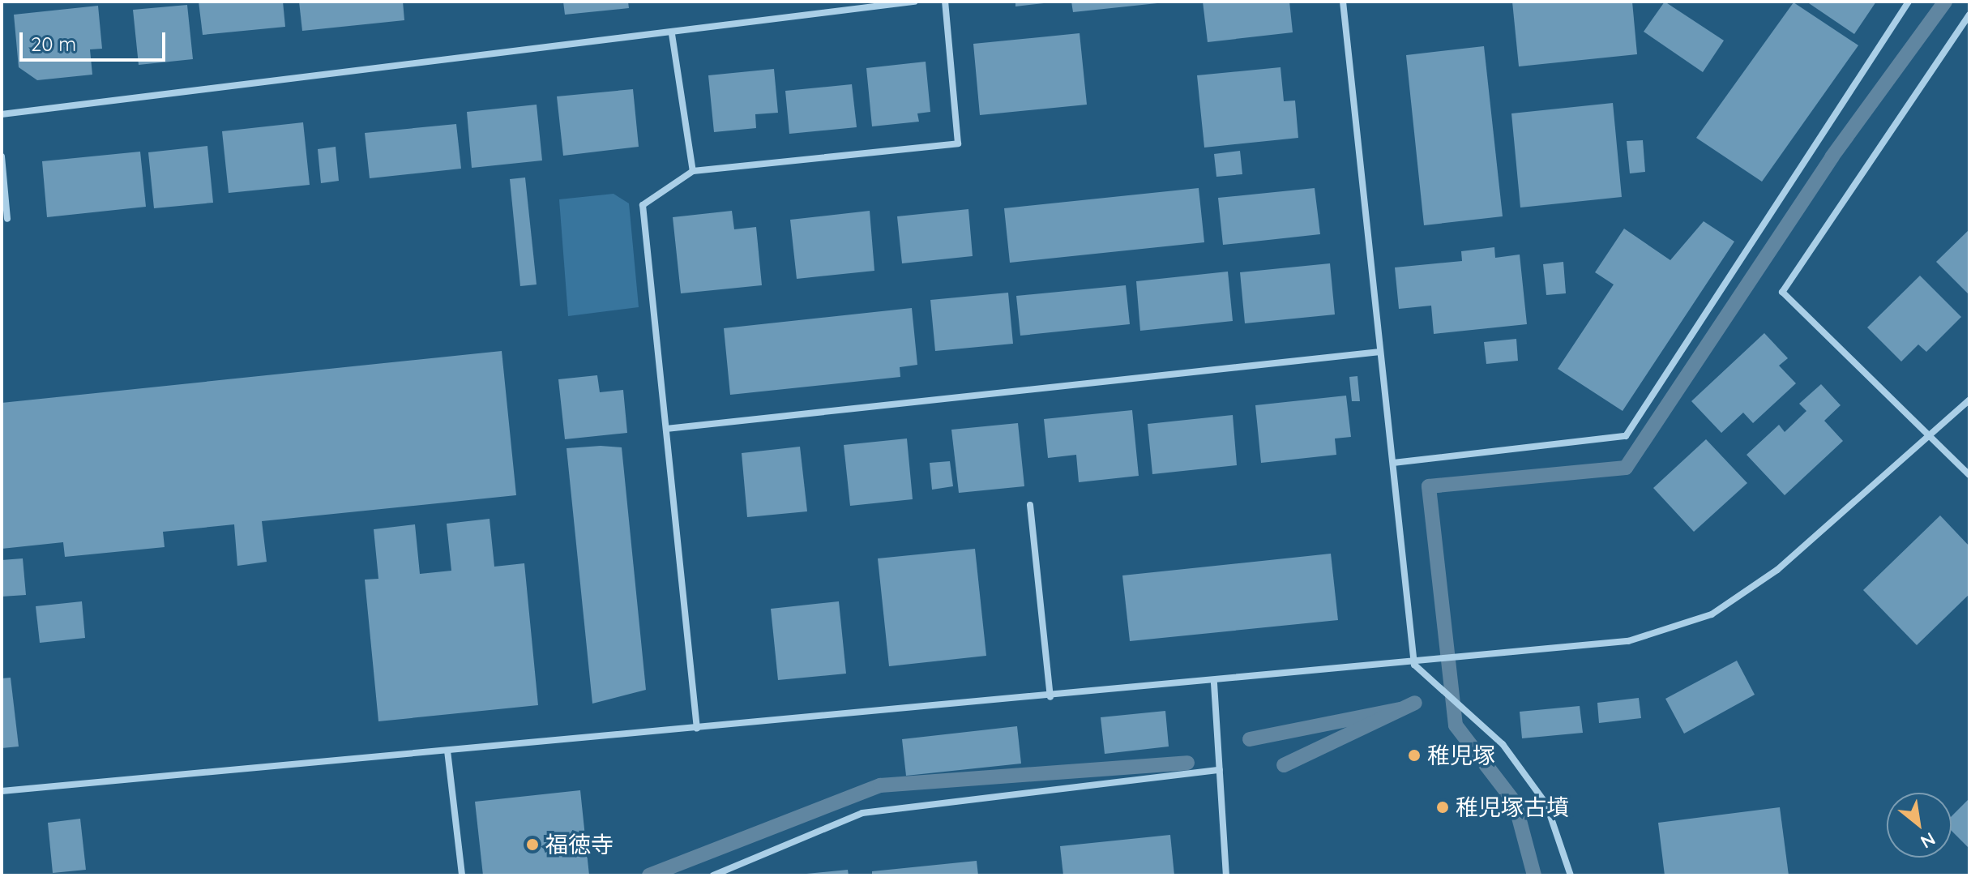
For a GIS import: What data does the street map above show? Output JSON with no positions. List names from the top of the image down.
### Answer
{
  "places": ["稚児塚", "稚児塚古墳", "福徳寺"],
  "scale_bar": "20 m",
  "north": "bottom right"
}
